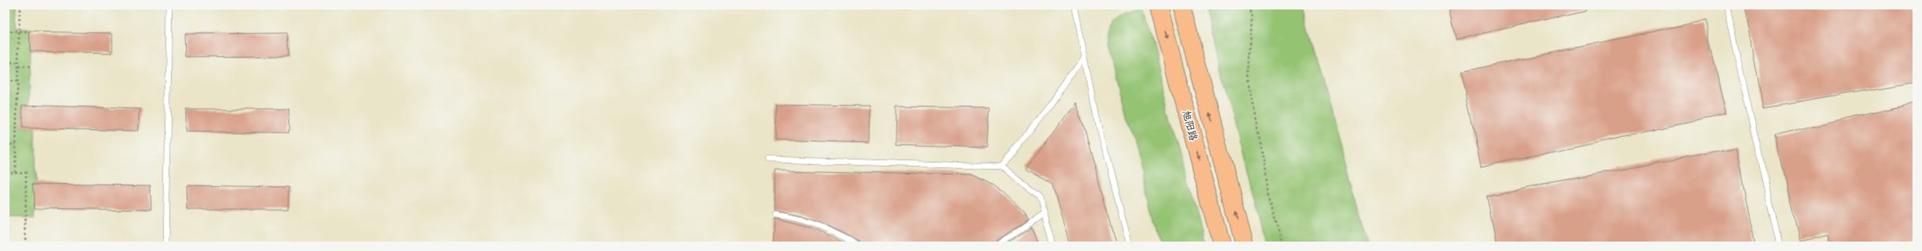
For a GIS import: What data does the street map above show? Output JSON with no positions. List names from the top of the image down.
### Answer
{
  "streets": {
    "main road": ["旭阳路"]
  }
}
